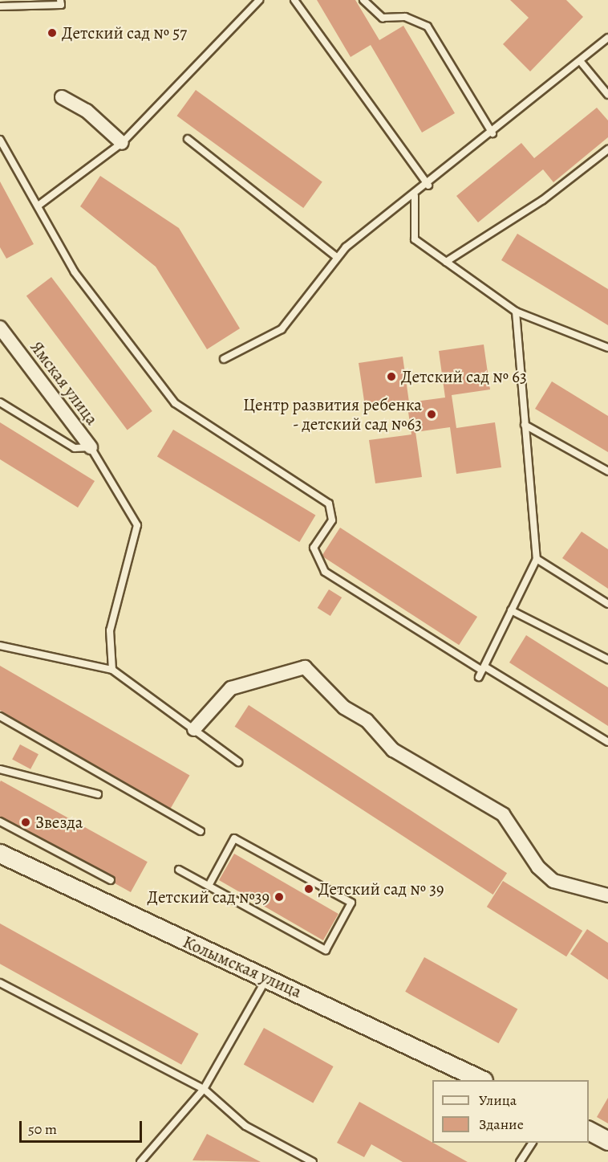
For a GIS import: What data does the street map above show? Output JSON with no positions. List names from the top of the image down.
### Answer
{
  "streets": {
    "street": ["Ямская улица", "Колымская улица"]
  },
  "places": [
    "Детский сад № 57",
    "Детский сад № 63",
    "Центр развития ребенка - детский сад №63",
    "Звезда",
    "Детский сад № 39",
    "Детский сад №39"
  ],
  "legend": ["Улица", "Здание"],
  "scale_bar": "50 m"
}
